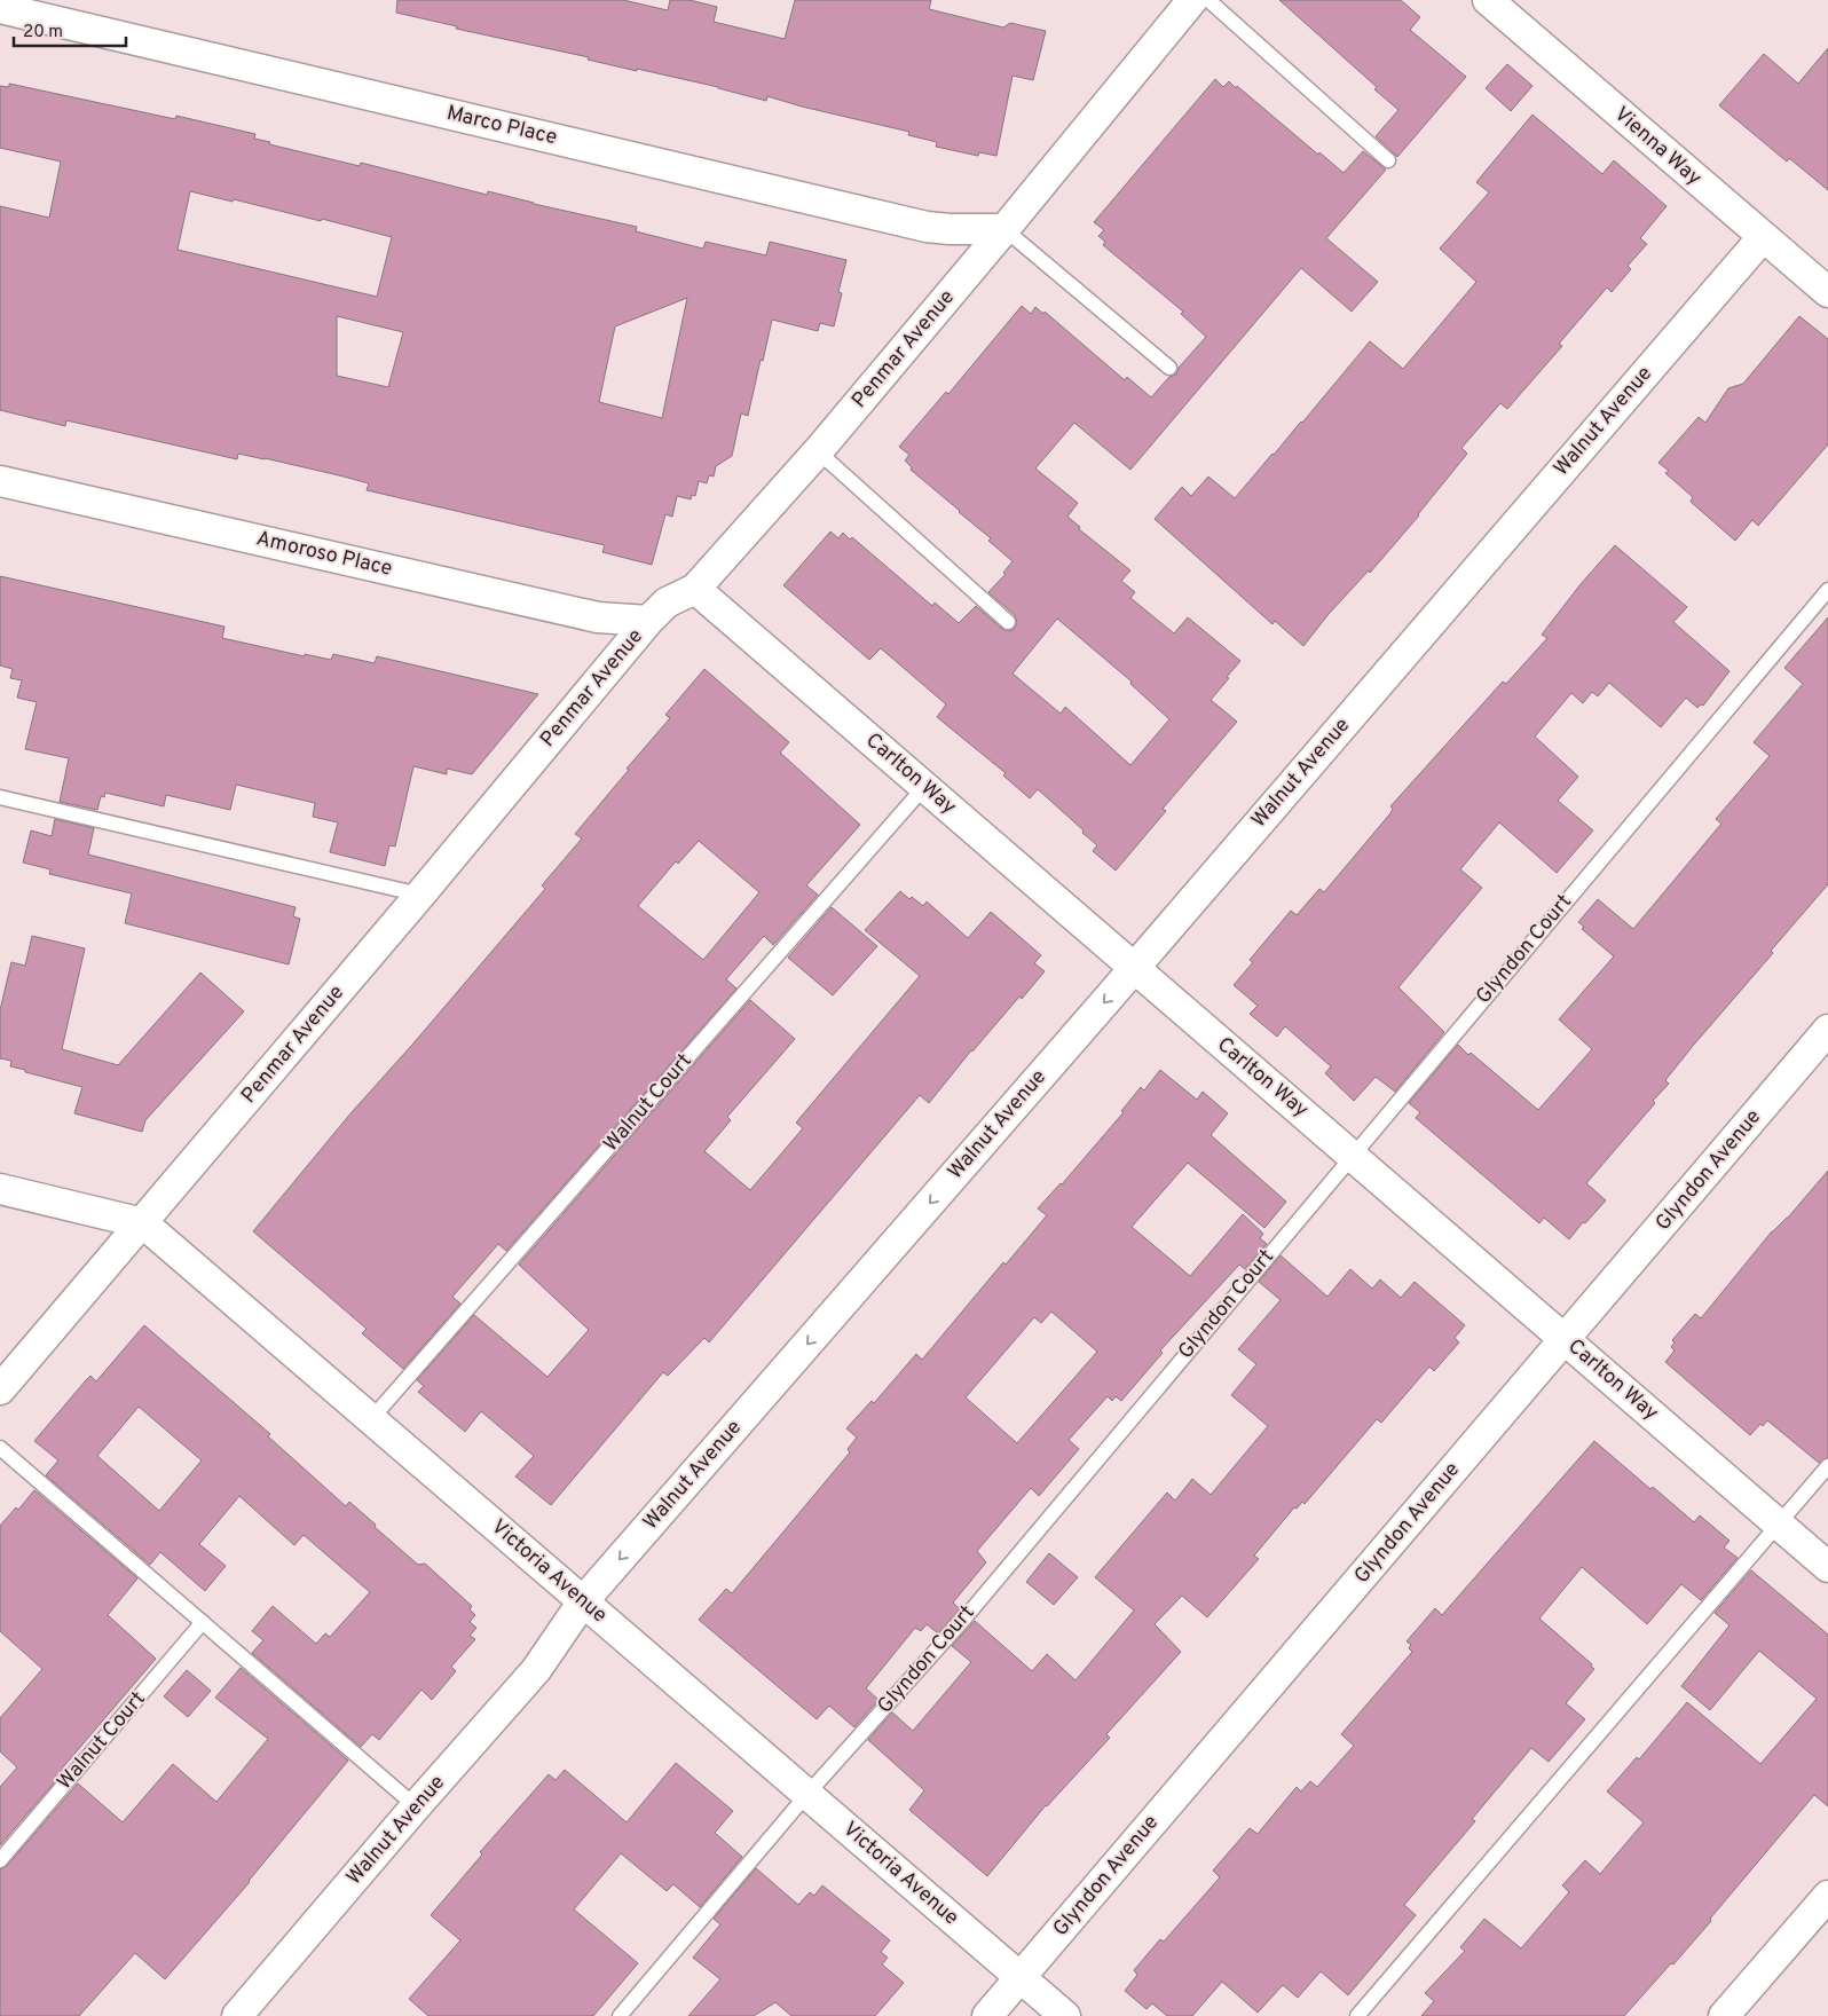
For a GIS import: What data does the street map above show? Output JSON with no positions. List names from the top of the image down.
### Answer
{
  "streets": {
    "street": [
      "Marco Place",
      "Vienna Way",
      "Penmar Avenue",
      "Walnut Avenue",
      "Amoroso Place",
      "Carlton Way",
      "Glyndon Avenue",
      "Victoria Avenue"
    ],
    "lane": ["Glyndon Court", "Walnut Court"]
  },
  "crossings": [
    ["Marco Place", "Penmar Avenue"],
    ["Vienna Way", "Walnut Avenue"],
    ["Penmar Avenue", "Amoroso Place"],
    ["Penmar Avenue", "Carlton Way"],
    ["Penmar Avenue", "Victoria Avenue"],
    ["Walnut Avenue", "Carlton Way"],
    ["Walnut Avenue", "Victoria Avenue"],
    ["Carlton Way", "Glyndon Court"],
    ["Carlton Way", "Walnut Court"],
    ["Carlton Way", "Glyndon Avenue"],
    ["Glyndon Court", "Victoria Avenue"],
    ["Walnut Court", "Victoria Avenue"],
    ["Glyndon Avenue", "Victoria Avenue"]
  ],
  "one_way": ["Walnut Avenue"],
  "scale_bar": "20 m"
}
